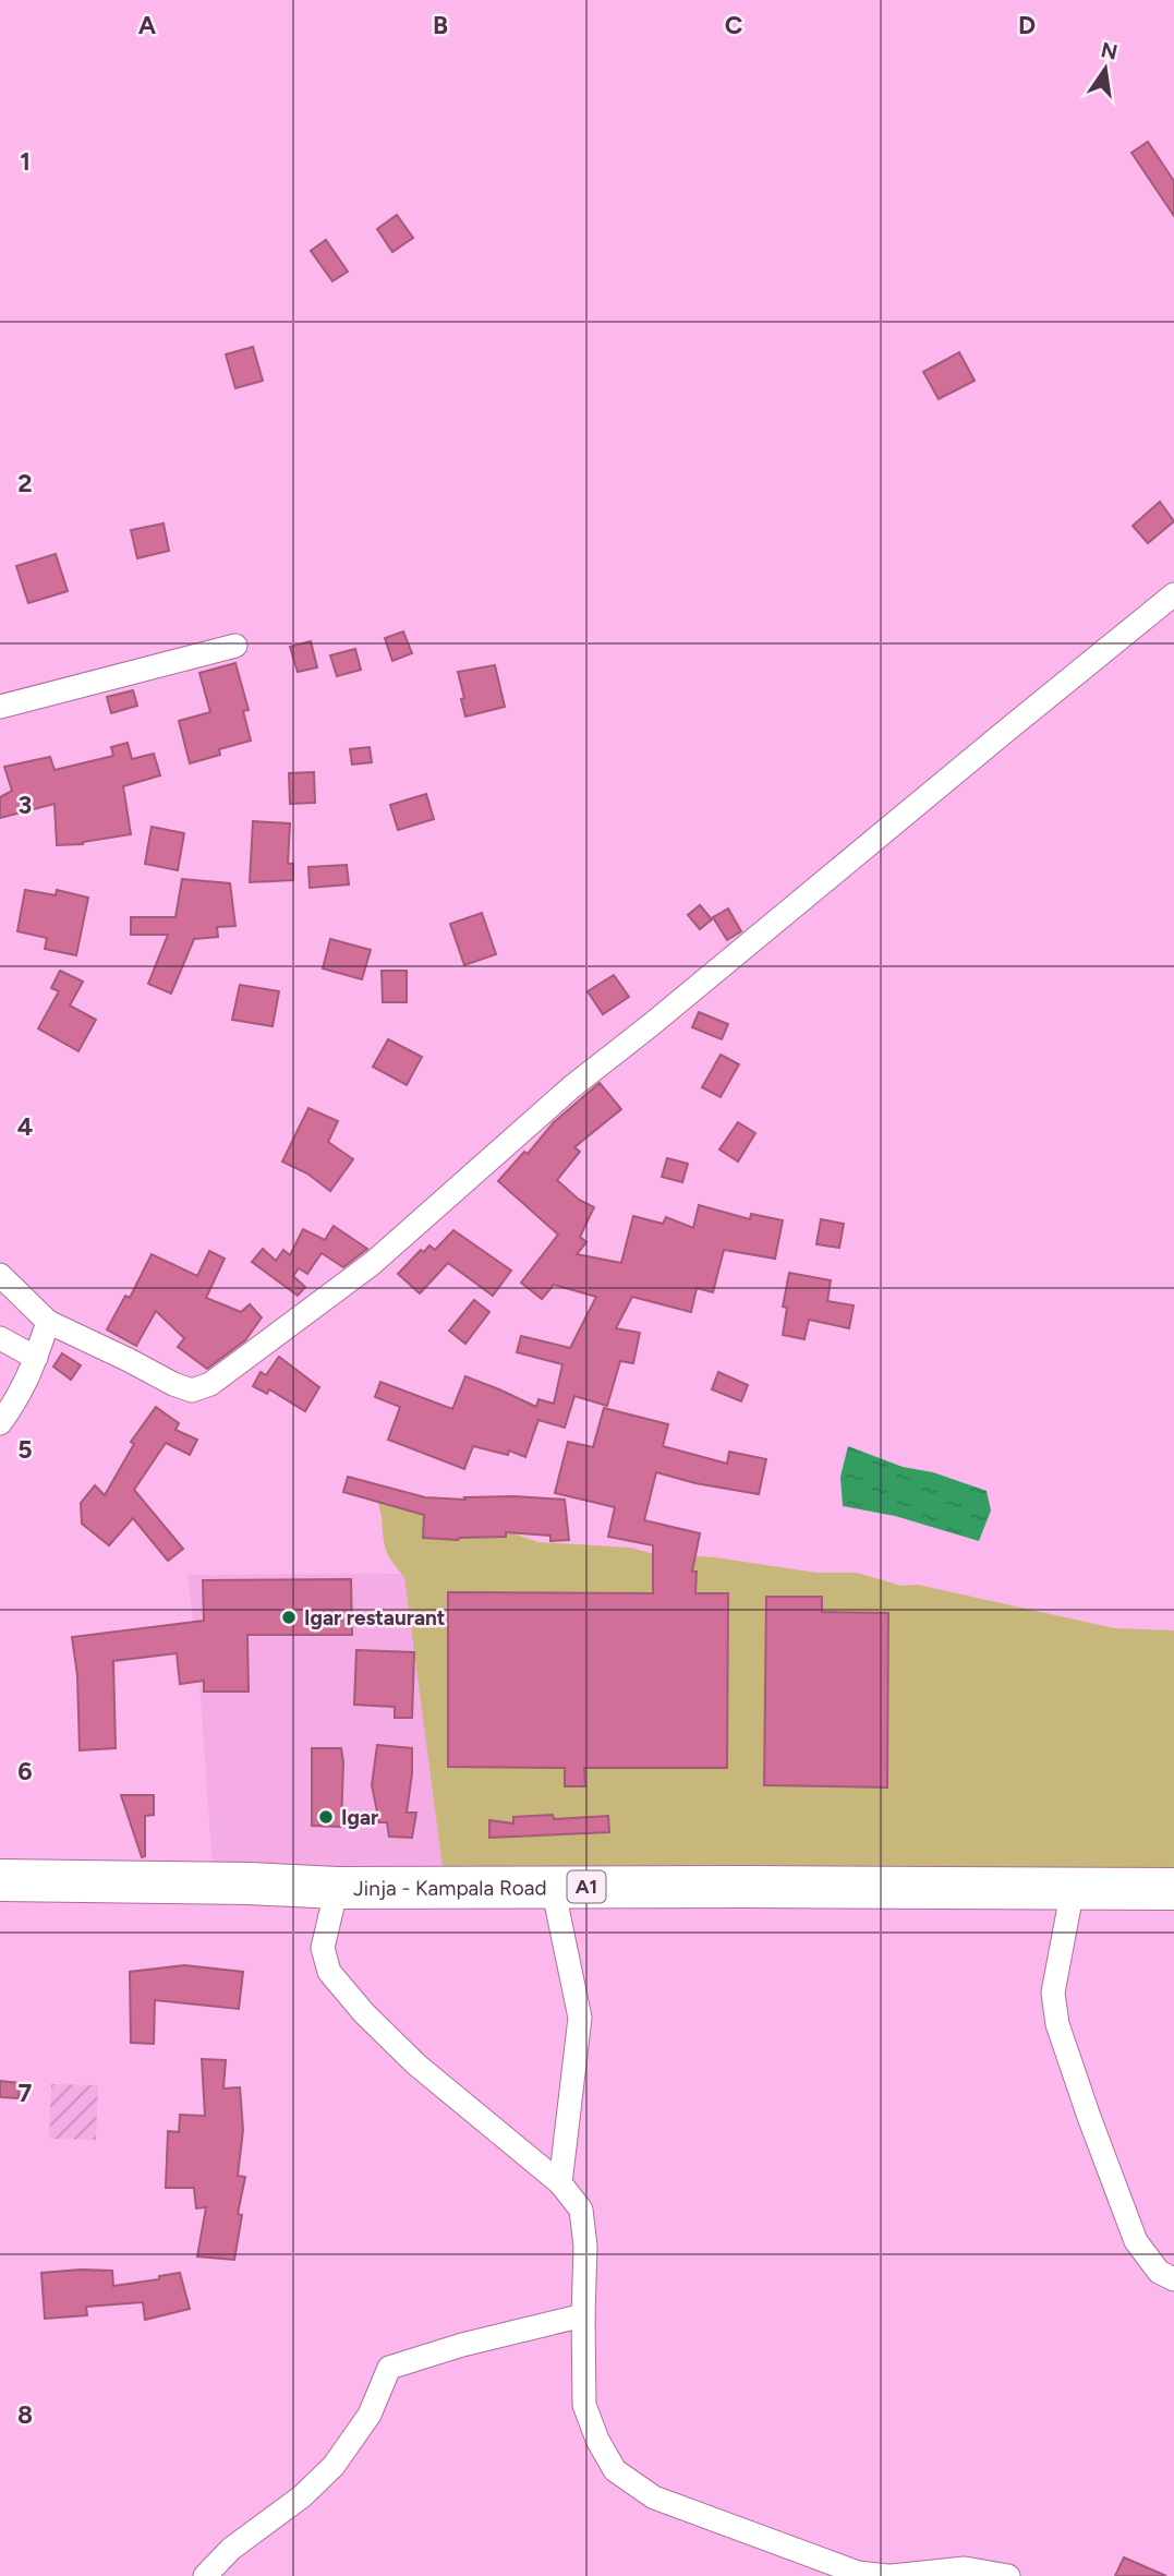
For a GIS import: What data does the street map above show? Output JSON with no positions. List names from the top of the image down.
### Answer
{
  "streets": {
    "highway": ["Jinja - Kampala Road", "A1"]
  },
  "places": ["Igar restaurant", "Igar"],
  "north": "top",
  "grid": {
    "columns": [
      "A",
      "B",
      "C",
      "D"
    ],
    "rows": [
      "1",
      "2",
      "3",
      "4",
      "5",
      "6",
      "7",
      "8"
    ]
  }
}
